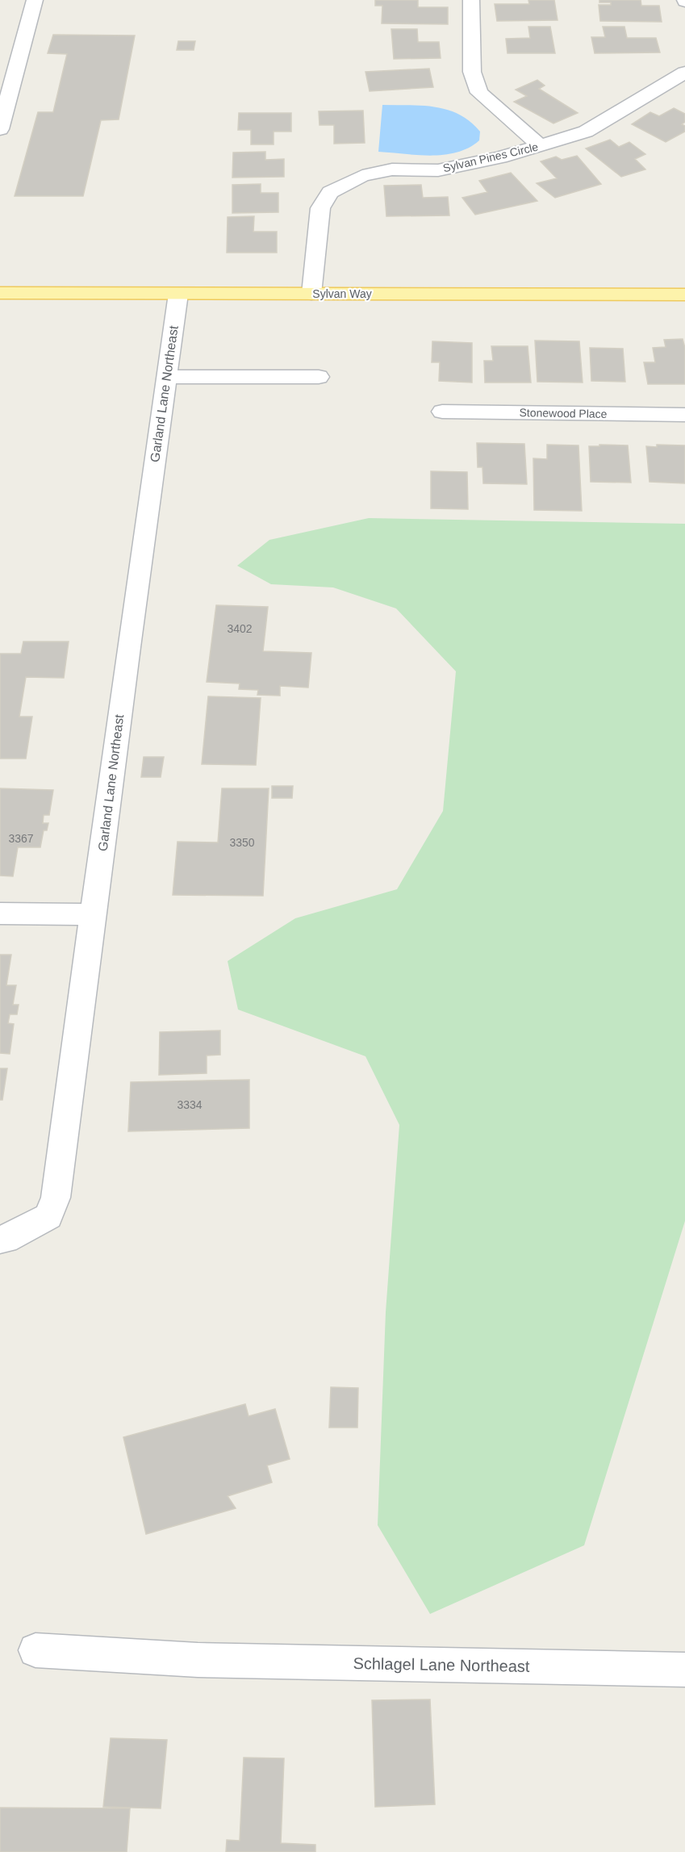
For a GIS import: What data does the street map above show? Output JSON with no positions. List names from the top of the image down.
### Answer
{
  "streets": {
    "main road": ["Sylvan Way"],
    "street": [
      "Sylvan Pines Circle",
      "Garland Lane Northeast",
      "Stonewood Place",
      "Schlagel Lane Northeast"
    ]
  },
  "crossings": [
    ["Sylvan Pines Circle", "Sylvan Way"],
    ["Sylvan Way", "Garland Lane Northeast"]
  ],
  "house_numbers": [
    "3402",
    "3367",
    "3350",
    "3334"
  ]
}
